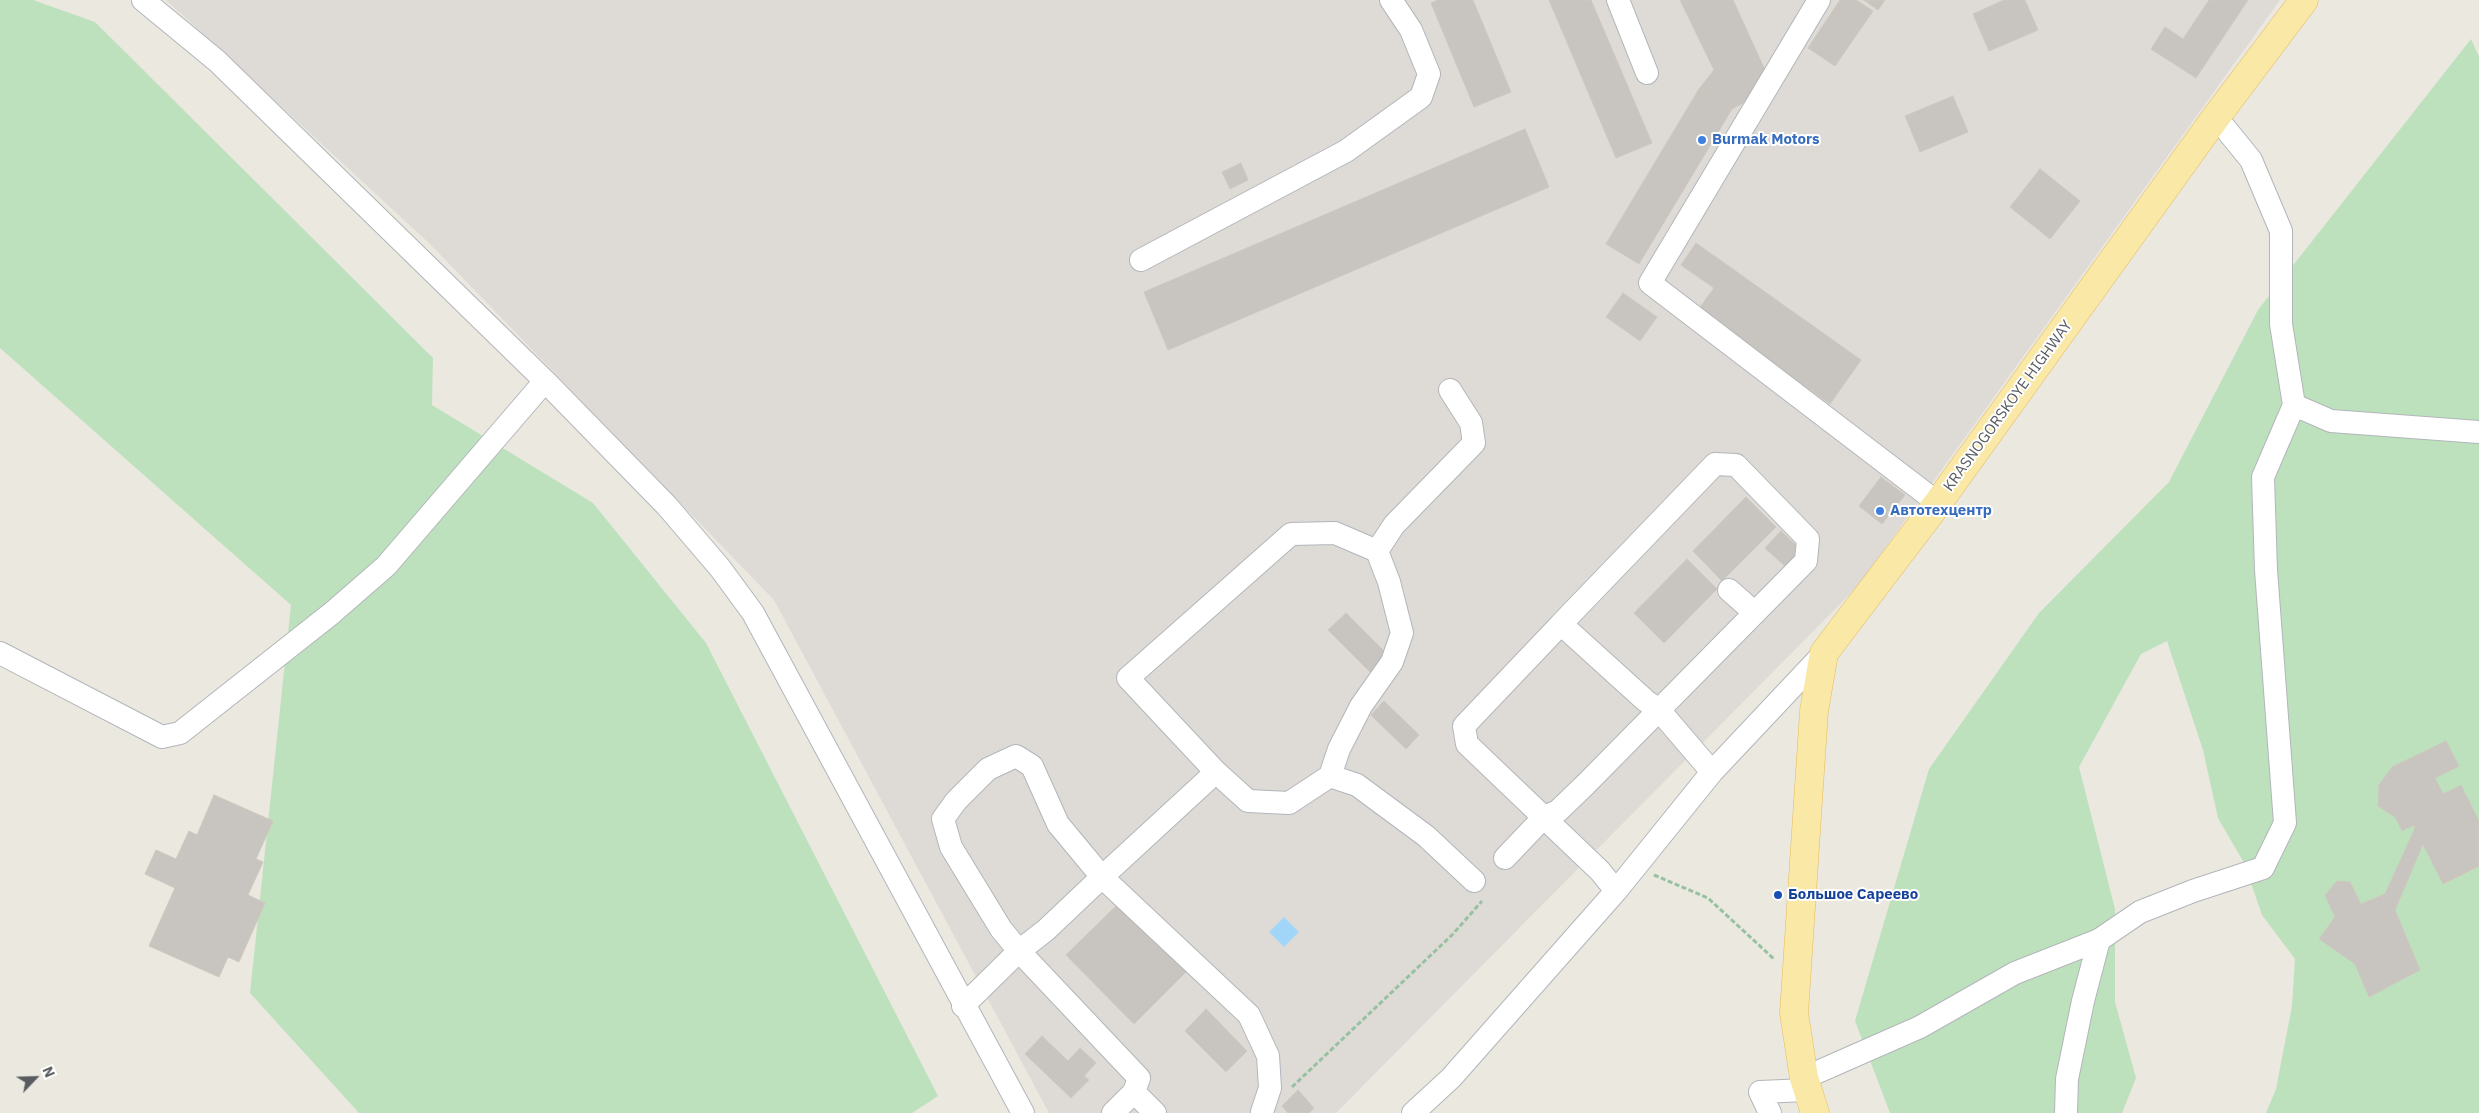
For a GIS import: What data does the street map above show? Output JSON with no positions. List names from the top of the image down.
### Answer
{
  "streets": {
    "main road": ["KRASNOGORSKOYE HIGHWAY"]
  },
  "places": ["Burmak Motors", "Автотехцентр", "Большое Сареево"],
  "north": "top right"
}
